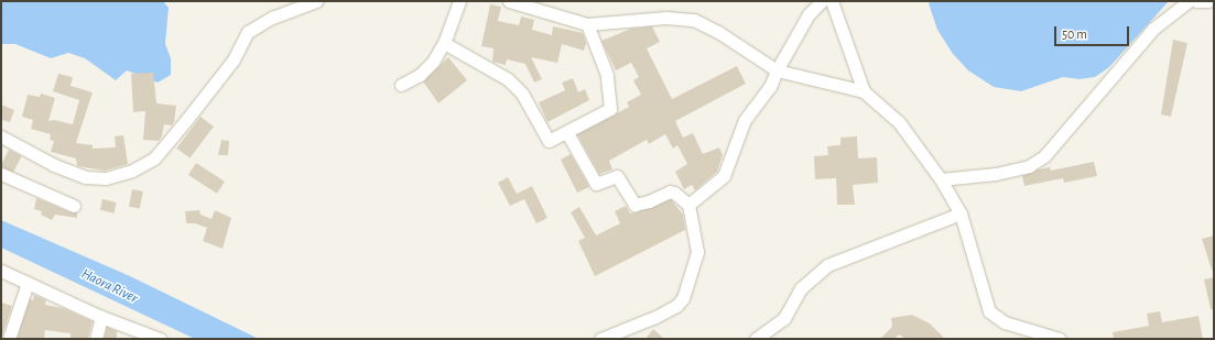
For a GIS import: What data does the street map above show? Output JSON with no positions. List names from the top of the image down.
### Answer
{
  "water": ["Haora River"],
  "scale_bar": "50 m"
}
